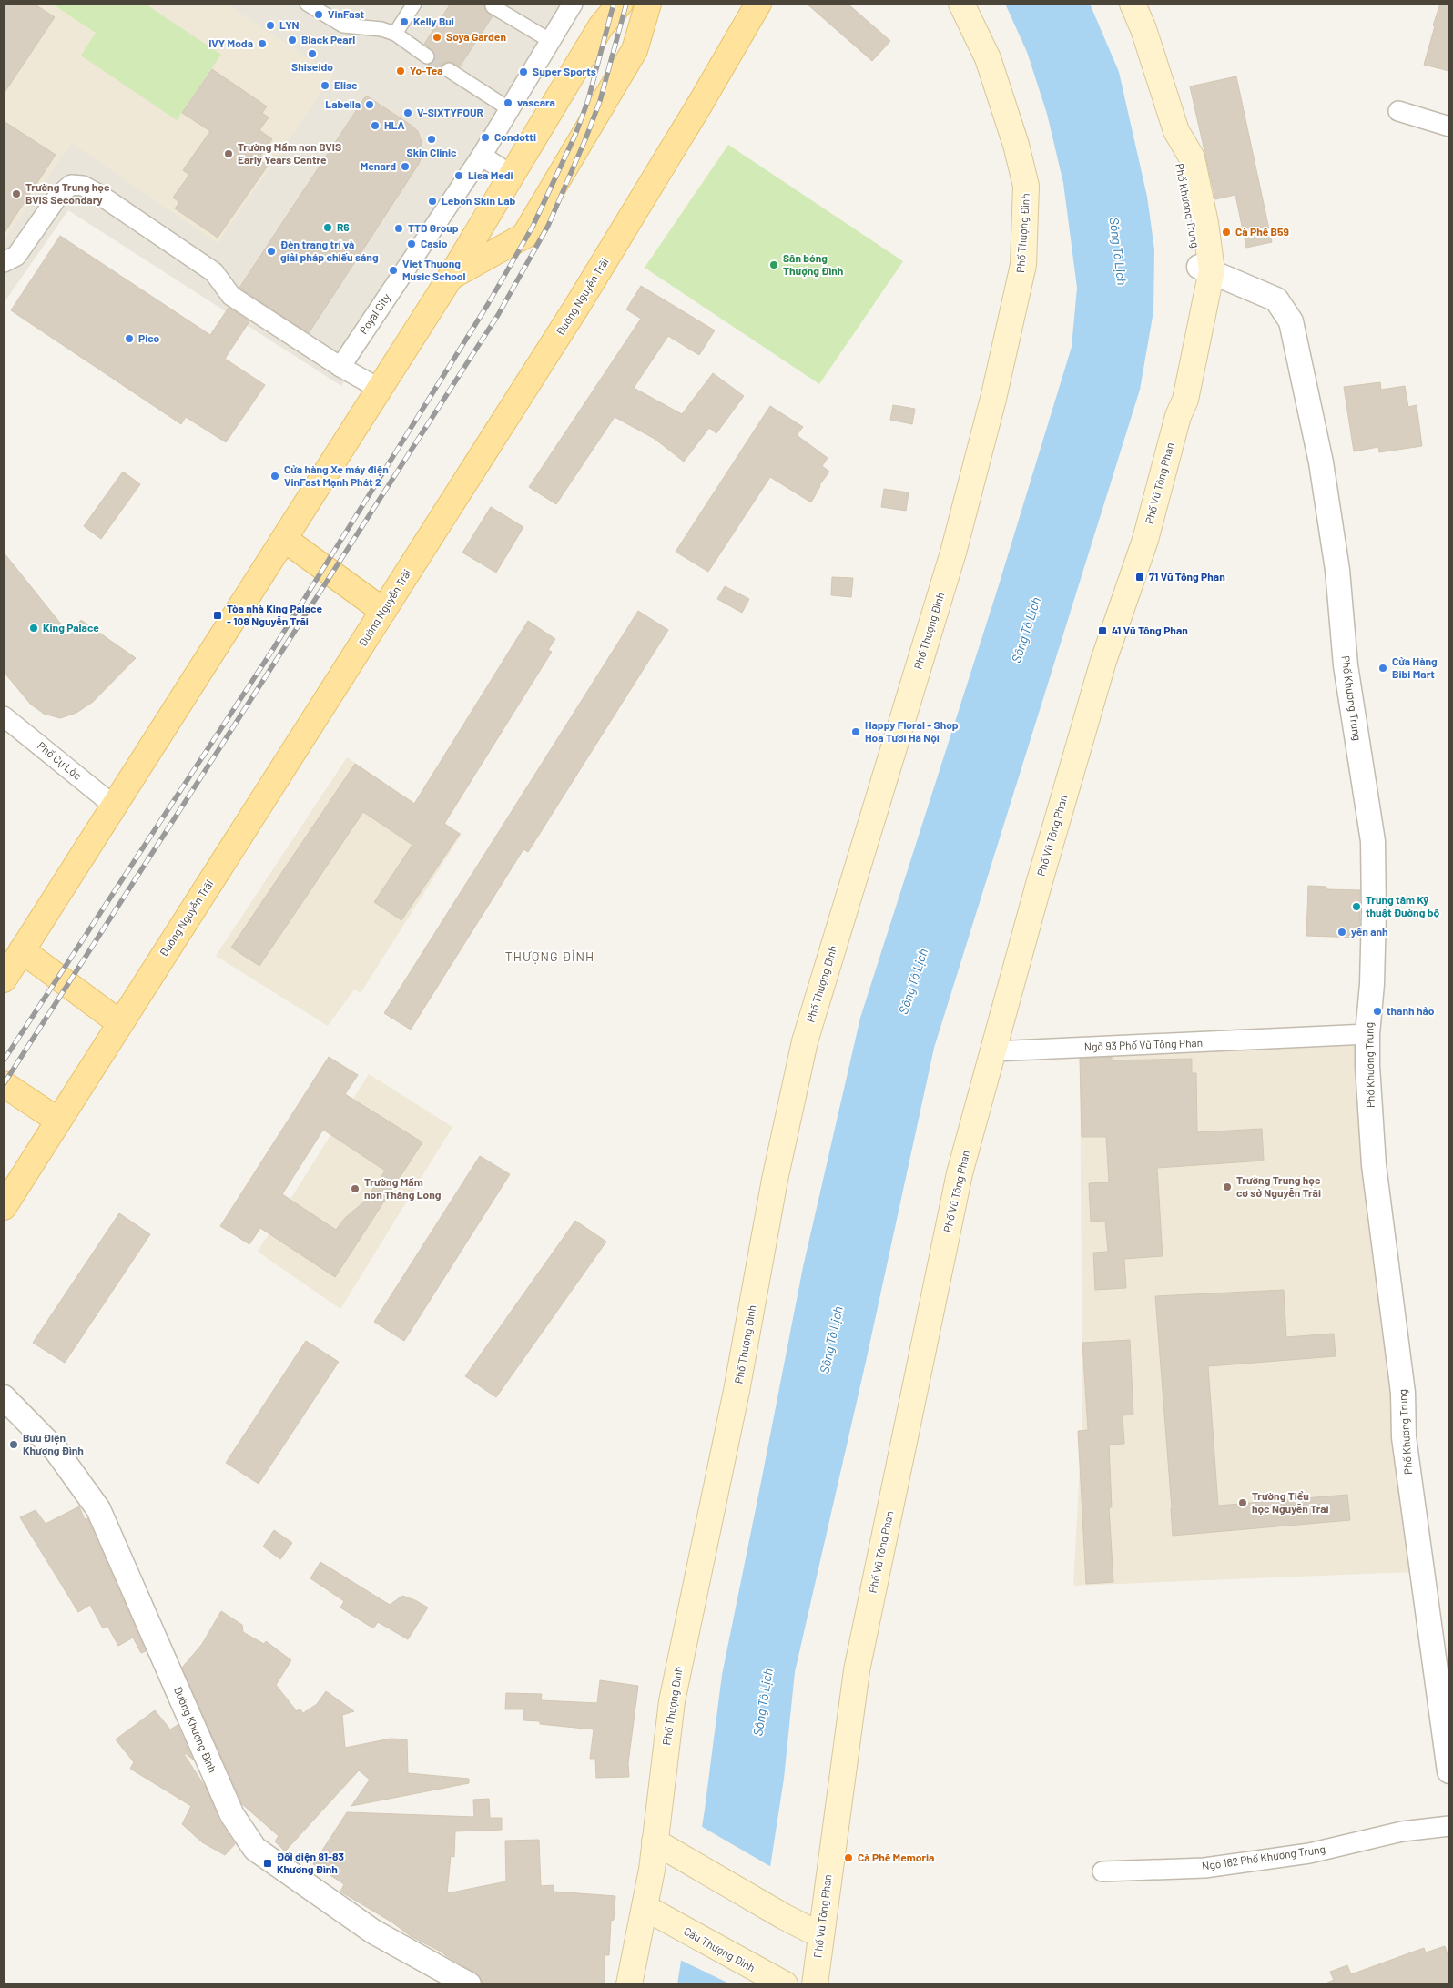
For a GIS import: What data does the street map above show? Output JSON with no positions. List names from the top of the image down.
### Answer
{
  "streets": {
    "main road": [
      "Phố Khương Trung",
      "Phố Thượng Đình",
      "Đường Nguyễn Trãi",
      "Phố Vũ Tông Phan",
      "Cầu Thượng Đình"
    ],
    "street": [
      "Royal City",
      "Phố Cự Lộc",
      "Ngõ 93 Phố Vũ Tông Phan",
      "Đường Khương Đình",
      "Ngõ 162 Phố Khương Trung"
    ]
  },
  "crossings": [
    ["Phố Khương Trung", "Phố Vũ Tông Phan"],
    ["Phố Khương Trung", "Ngõ 93 Phố Vũ Tông Phan"],
    ["Phố Thượng Đình", "Cầu Thượng Đình"],
    ["Phố Vũ Tông Phan", "Ngõ 93 Phố Vũ Tông Phan"]
  ],
  "districts": ["THƯỢNG ĐÌNH"],
  "water": ["Sông Tô Lịch"],
  "places": {
    "other": [
      "VinFast",
      "Kelly Bui",
      "LYN",
      "Soya Garden",
      "Black Pearl",
      "IVY Moda",
      "Shiseido",
      "Yo-Tea",
      "Super Sports",
      "Elise",
      "vascara",
      "Labella",
      "V-SIXTYFOUR",
      "HLA",
      "Condotti",
      "Skin Clinic",
      "Trường Mầm non BVIS Early Years Centre",
      "Menard",
      "Lisa Medi",
      "Trường Trung học BVIS Secondary",
      "Lebon Skin Lab",
      "R6",
      "TTD Group",
      "Cà Phê B59",
      "Casio",
      "Đèn trang trí và giải pháp chiếu sáng",
      "Sân bóng Thượng Đình",
      "Viet Thuong Music School",
      "Pico",
      "Cửa hàng Xe máy điện VinFast Mạnh Phát 2",
      "King Palace",
      "Cửa Hàng Bibi Mart",
      "Happy Floral - Shop Hoa Tươi Hà Nội",
      "Trung tâm Kỹ thuật Đường bộ",
      "yến anh",
      "thanh hảo",
      "Trường Trung học cơ sở Nguyễn Trãi",
      "Trường Mầm non Thăng Long",
      "Bưu Điện Khương Đình",
      "Trường Tiểu học Nguyễn Trãi",
      "Cà Phê Memoria"
    ],
    "transit": [
      "71 Vũ Tông Phan",
      "Tòa nhà King Palace - 108 Nguyễn Trãi",
      "41 Vũ Tông Phan",
      "Đối diện 81-83 Khương Đình"
    ]
  }
}
